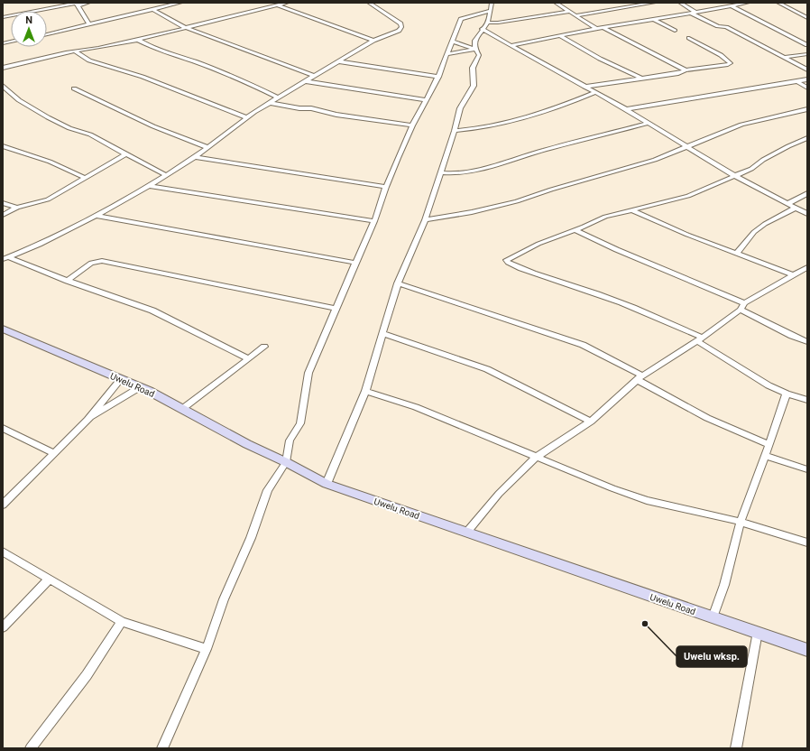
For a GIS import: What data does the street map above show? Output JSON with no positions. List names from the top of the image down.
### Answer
{
  "streets": {
    "street": ["Uwelu Road"]
  },
  "places": ["Uwelu wksp."],
  "north": "top"
}
